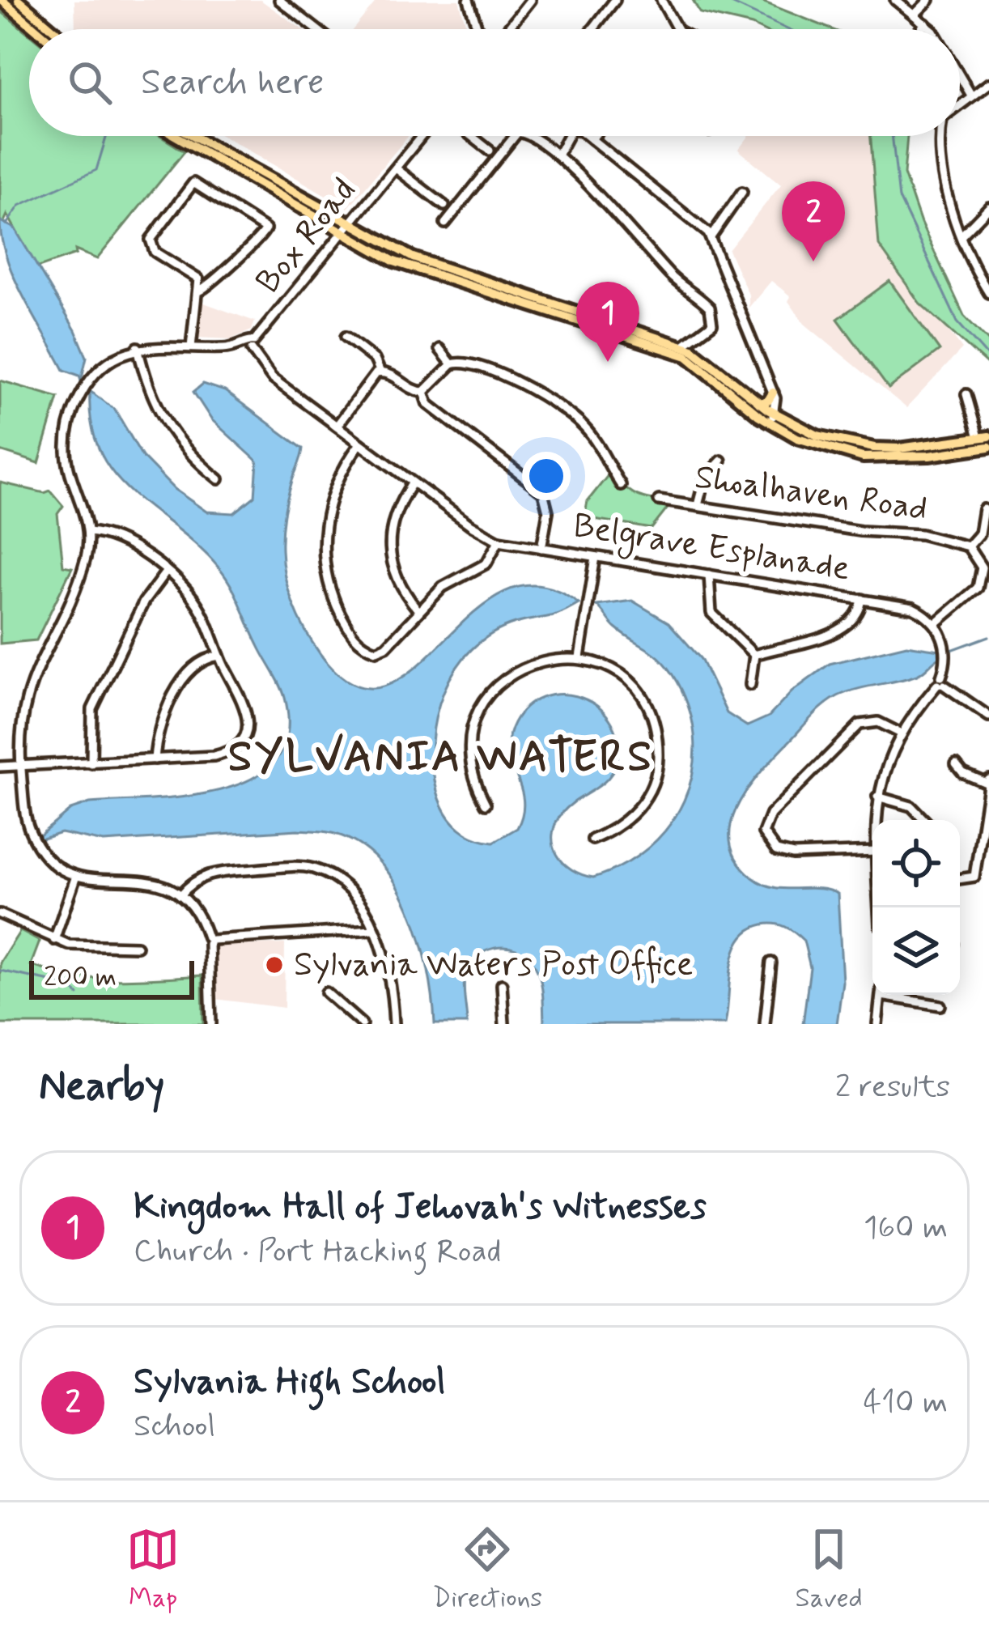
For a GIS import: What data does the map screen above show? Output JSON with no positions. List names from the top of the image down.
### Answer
{
  "streets": {
    "street": ["Box Road", "Shoalhaven Road", "Belgrave Esplanade"]
  },
  "crossings": [
    ["Box Road", "Belgrave Esplanade"],
    ["Shoalhaven Road", "Belgrave Esplanade"]
  ],
  "districts": ["SYLVANIA WATERS"],
  "places": ["Sylvania Waters Post Office"],
  "scale_bar": "200 m",
  "page": {
    "search": "Search here",
    "pins": ["2", "1"],
    "scale": "200 m",
    "heading": ["Nearby", "2 results"],
    "list": [
      {
        "mark": "1",
        "name": "Kingdom Hall of Jehovah's Witnesses",
        "note": "Church · Port Hacking Road",
        "value": "160 m"
      },
      {
        "mark": "2",
        "name": "Sylvania High School",
        "note": "School",
        "value": "410 m"
      }
    ],
    "nav": ["Map", "Directions", "Saved"]
  }
}
